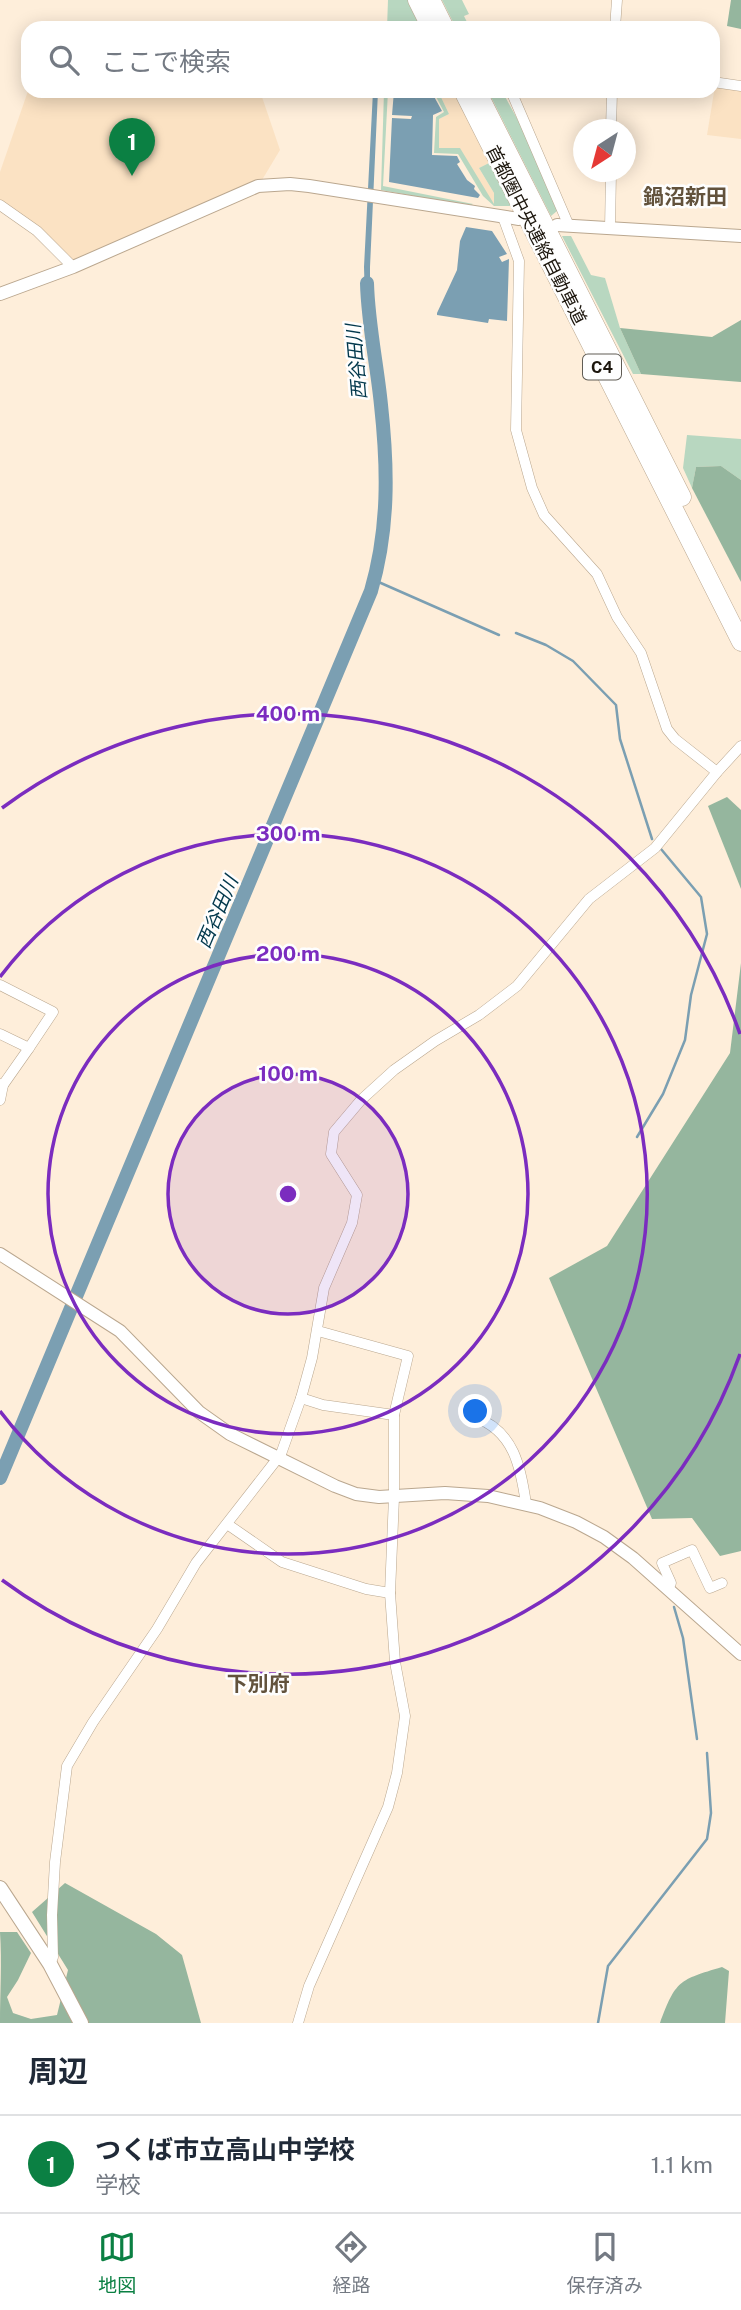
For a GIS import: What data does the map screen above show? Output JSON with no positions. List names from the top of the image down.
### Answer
{
  "streets": {
    "highway": ["首都圏中央連絡自動車道", "C4"]
  },
  "districts": ["鍋沼新田", "下別府"],
  "water": ["西谷田川"],
  "north": "bottom left",
  "page": {
    "search": "ここで検索",
    "pins": "1",
    "heading": "周辺",
    "list": [
      {
        "mark": "1",
        "name": "つくば市立高山中学校",
        "note": "学校",
        "value": "1.1 km"
      }
    ],
    "nav": ["地図", "経路", "保存済み"]
  },
  "rings": [
    "400 m",
    "300 m",
    "200 m",
    "100 m"
  ]
}
